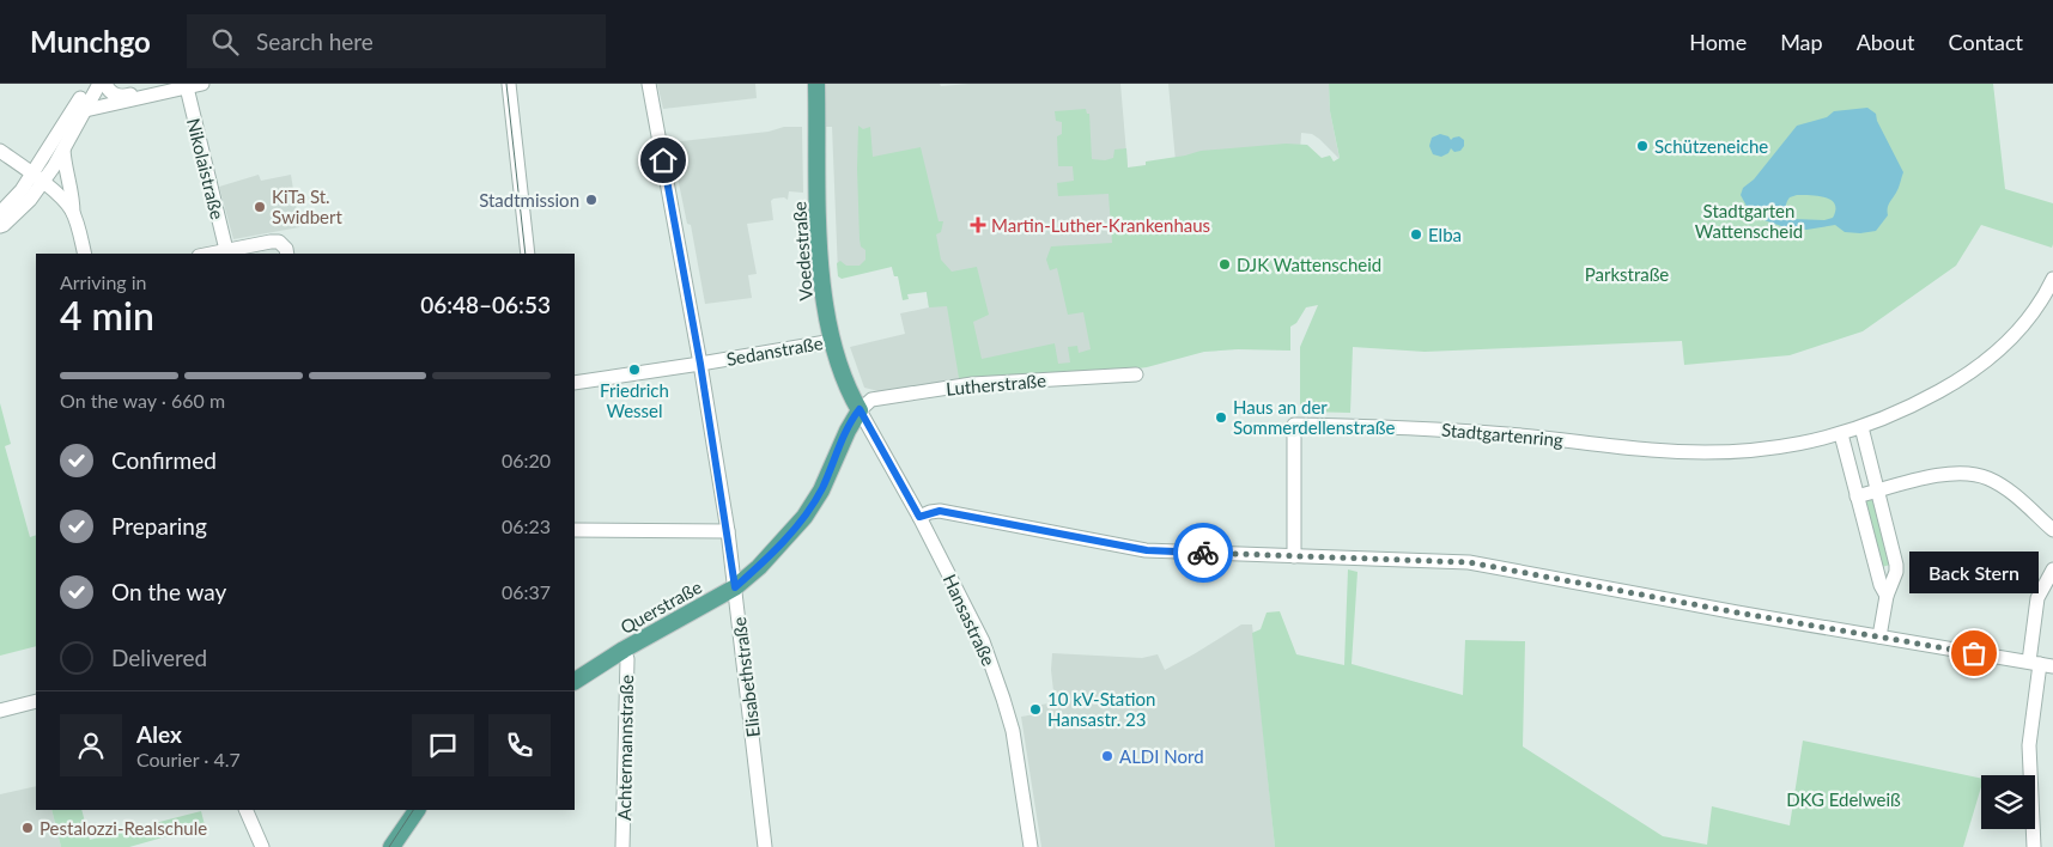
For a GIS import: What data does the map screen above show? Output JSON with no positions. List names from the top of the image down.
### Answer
{
  "streets": {
    "main road": ["Voedestraße", "Querstraße"],
    "street": [
      "Nikolaistraße",
      "Sedanstraße",
      "Lutherstraße",
      "Stadtgartenring",
      "Hansastraße",
      "Elisabethstraße",
      "Achtermannstraße"
    ]
  },
  "crossings": [
    ["Voedestraße", "Sedanstraße"],
    ["Voedestraße", "Lutherstraße"],
    ["Voedestraße", "Querstraße"],
    ["Voedestraße", "Hansastraße"],
    ["Sedanstraße", "Elisabethstraße"],
    ["Lutherstraße", "Querstraße"],
    ["Lutherstraße", "Hansastraße"],
    ["Querstraße", "Hansastraße"],
    ["Querstraße", "Elisabethstraße"],
    ["Querstraße", "Achtermannstraße"]
  ],
  "parks": ["Stadtgarten Wattenscheid", "Parkstraße", "DKG Edelweiß"],
  "places": {
    "other": [
      "Schützeneiche",
      "Stadtmission",
      "KiTa St. Swidbert",
      "Elba",
      "DJK Wattenscheid",
      "Friedrich Wessel",
      "Haus an der Sommerdellenstraße",
      "Back Stern",
      "10 kV-Station Hansastr. 23",
      "ALDI Nord",
      "Pestalozzi-Realschule"
    ],
    "health": ["Martin-Luther-Krankenhaus"]
  },
  "page": {
    "header": "Munchgo",
    "search": "Search here",
    "nav": [
      "Home",
      "Map",
      "About",
      "Contact"
    ],
    "heading": ["4 min", "Arriving in", "06:48–06:53"],
    "panel": ["Alex", "Courier · 4.7"],
    "bar": "On the way · 660 m",
    "list": [
      ["Confirmed", "06:20"],
      ["Preparing", "06:23"],
      ["On the way", "06:37"],
      "Delivered"
    ],
    "bubble": "Back Stern"
  }
}
